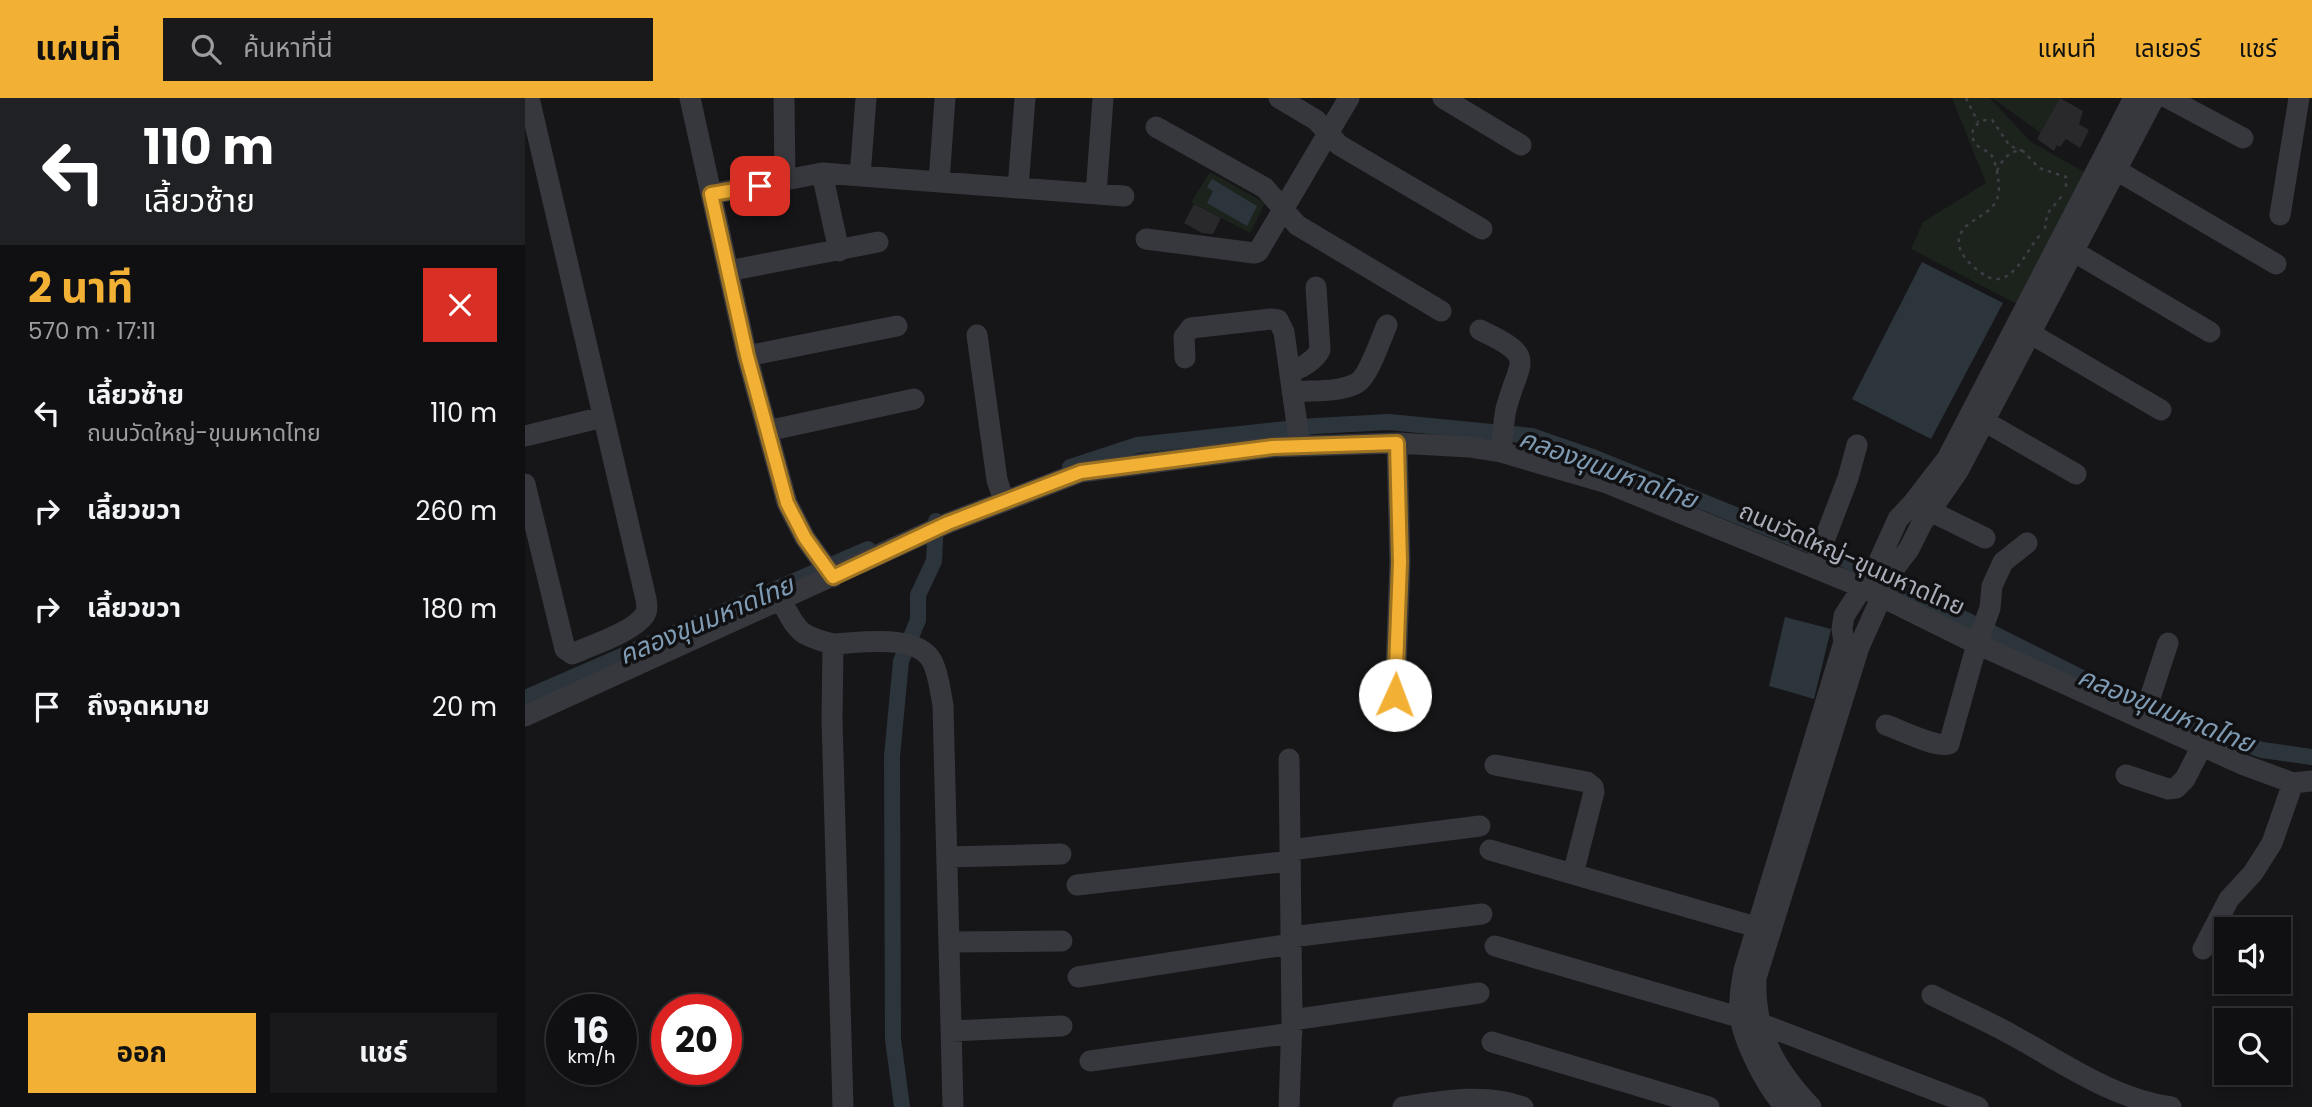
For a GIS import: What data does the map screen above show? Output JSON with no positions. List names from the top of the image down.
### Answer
{
  "streets": {
    "street": ["ถนนวัดใหญ่-ขุนมหาดไทย"]
  },
  "water": ["คลองขุนมหาดไทย"],
  "page": {
    "header": "แผนที่",
    "search": "ค้นหาที่นี่",
    "nav": ["แผนที่", "เลเยอร์", "แชร์"],
    "turn": ["110 m", "เลี้ยวซ้าย"],
    "heading": ["2 นาที", "570 m · 17:11"],
    "list": [
      {
        "name": "เลี้ยวซ้าย",
        "note": "ถนนวัดใหญ่-ขุนมหาดไทย",
        "value": "110 m"
      },
      {
        "name": "เลี้ยวขวา",
        "value": "260 m"
      },
      {
        "name": "เลี้ยวขวา",
        "value": "180 m"
      },
      {
        "name": "ถึงจุดหมาย",
        "value": "20 m"
      }
    ],
    "speed": "16 km/h",
    "limit": "20",
    "buttons": ["ออก", "แชร์"]
  }
}
